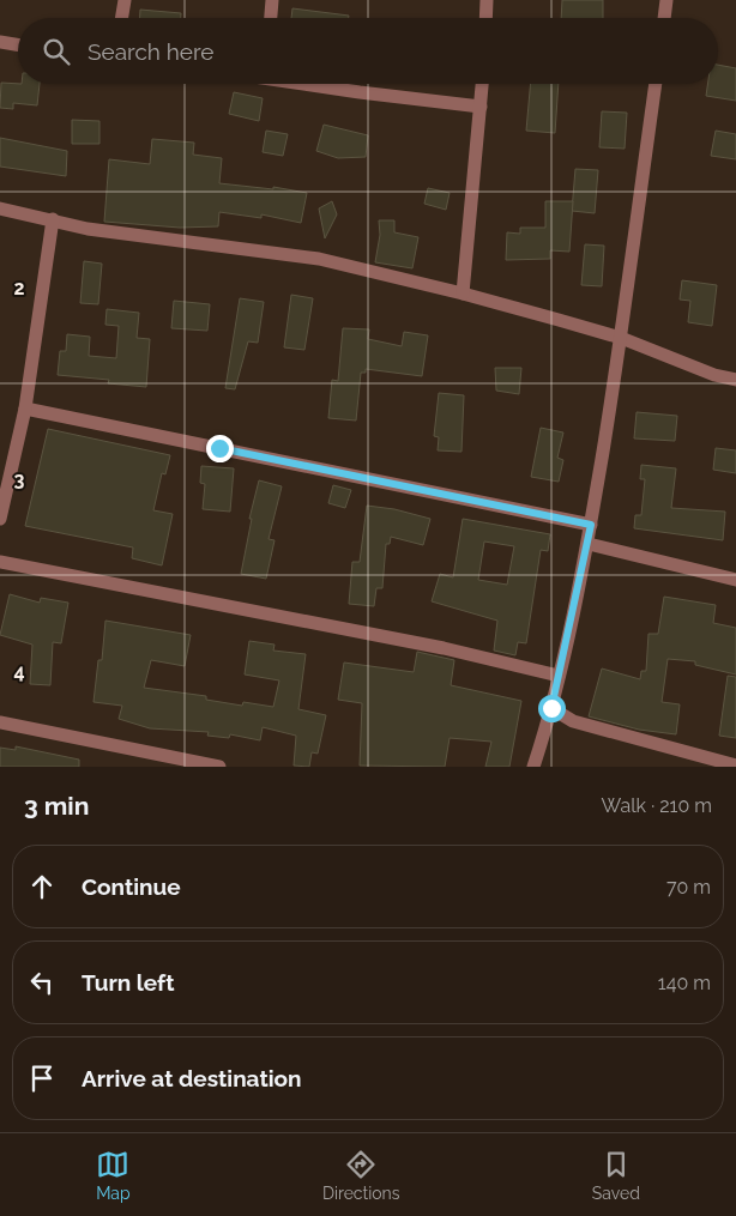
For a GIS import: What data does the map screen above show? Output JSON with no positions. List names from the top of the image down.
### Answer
{
  "page": {
    "search": "Search here",
    "heading": ["3 min", "Walk · 210 m"],
    "list": [
      ["Continue", "70 m"],
      ["Turn left", "140 m"],
      "Arrive at destination"
    ],
    "nav": ["Map", "Directions", "Saved"]
  },
  "grid": {
    "rows": ["2", "3", "4"]
  }
}
